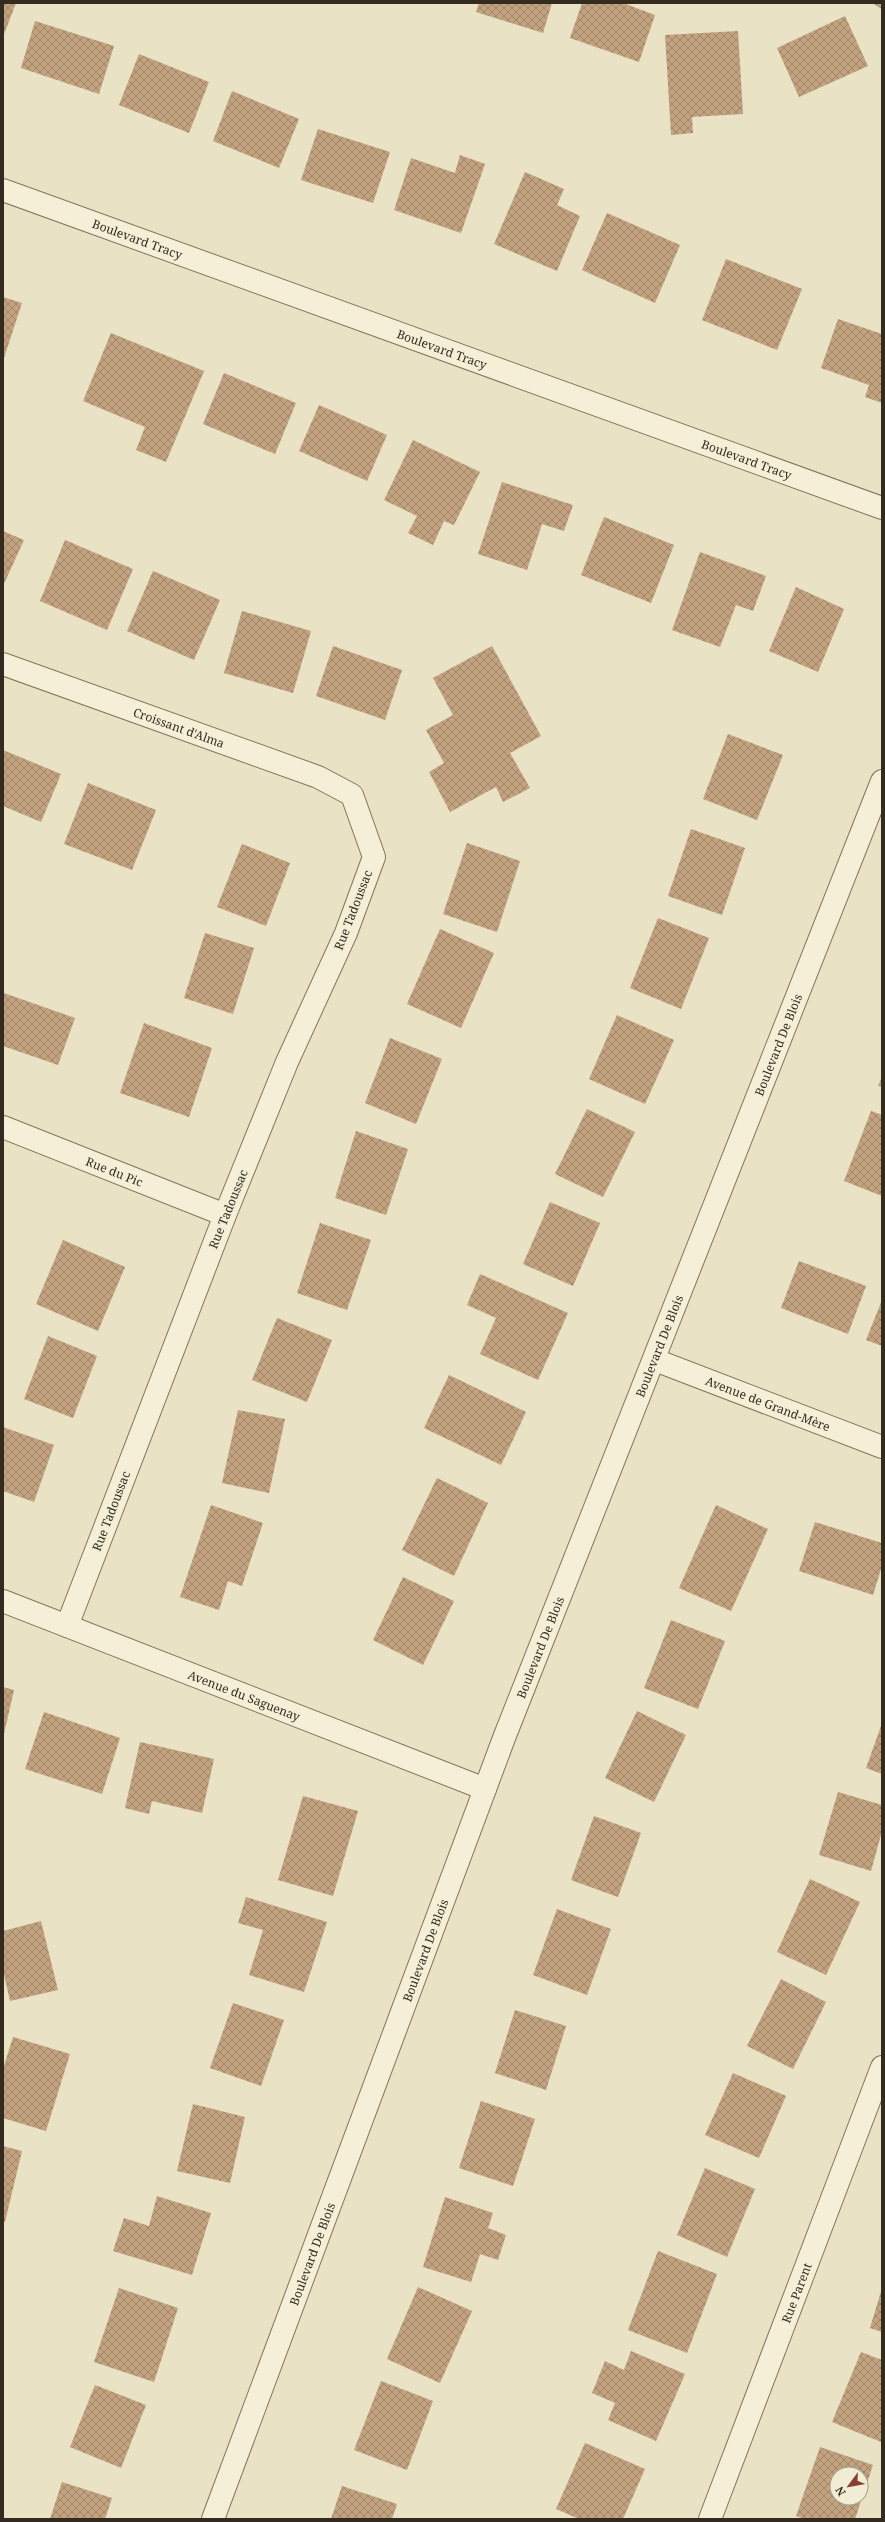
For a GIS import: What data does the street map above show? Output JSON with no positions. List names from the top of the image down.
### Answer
{
  "streets": {
    "street": [
      "Boulevard Tracy",
      "Croissant d'Alma",
      "Rue Tadoussac",
      "Boulevard De Blois",
      "Rue du Pic",
      "Avenue de Grand-Mère",
      "Avenue du Saguenay",
      "Rue Parent"
    ]
  },
  "crossings": [
    ["Croissant d'Alma", "Rue Tadoussac"],
    ["Rue Tadoussac", "Rue du Pic"],
    ["Rue Tadoussac", "Avenue du Saguenay"],
    ["Boulevard De Blois", "Avenue de Grand-Mère"],
    ["Boulevard De Blois", "Avenue du Saguenay"]
  ],
  "north": "bottom left"
}
